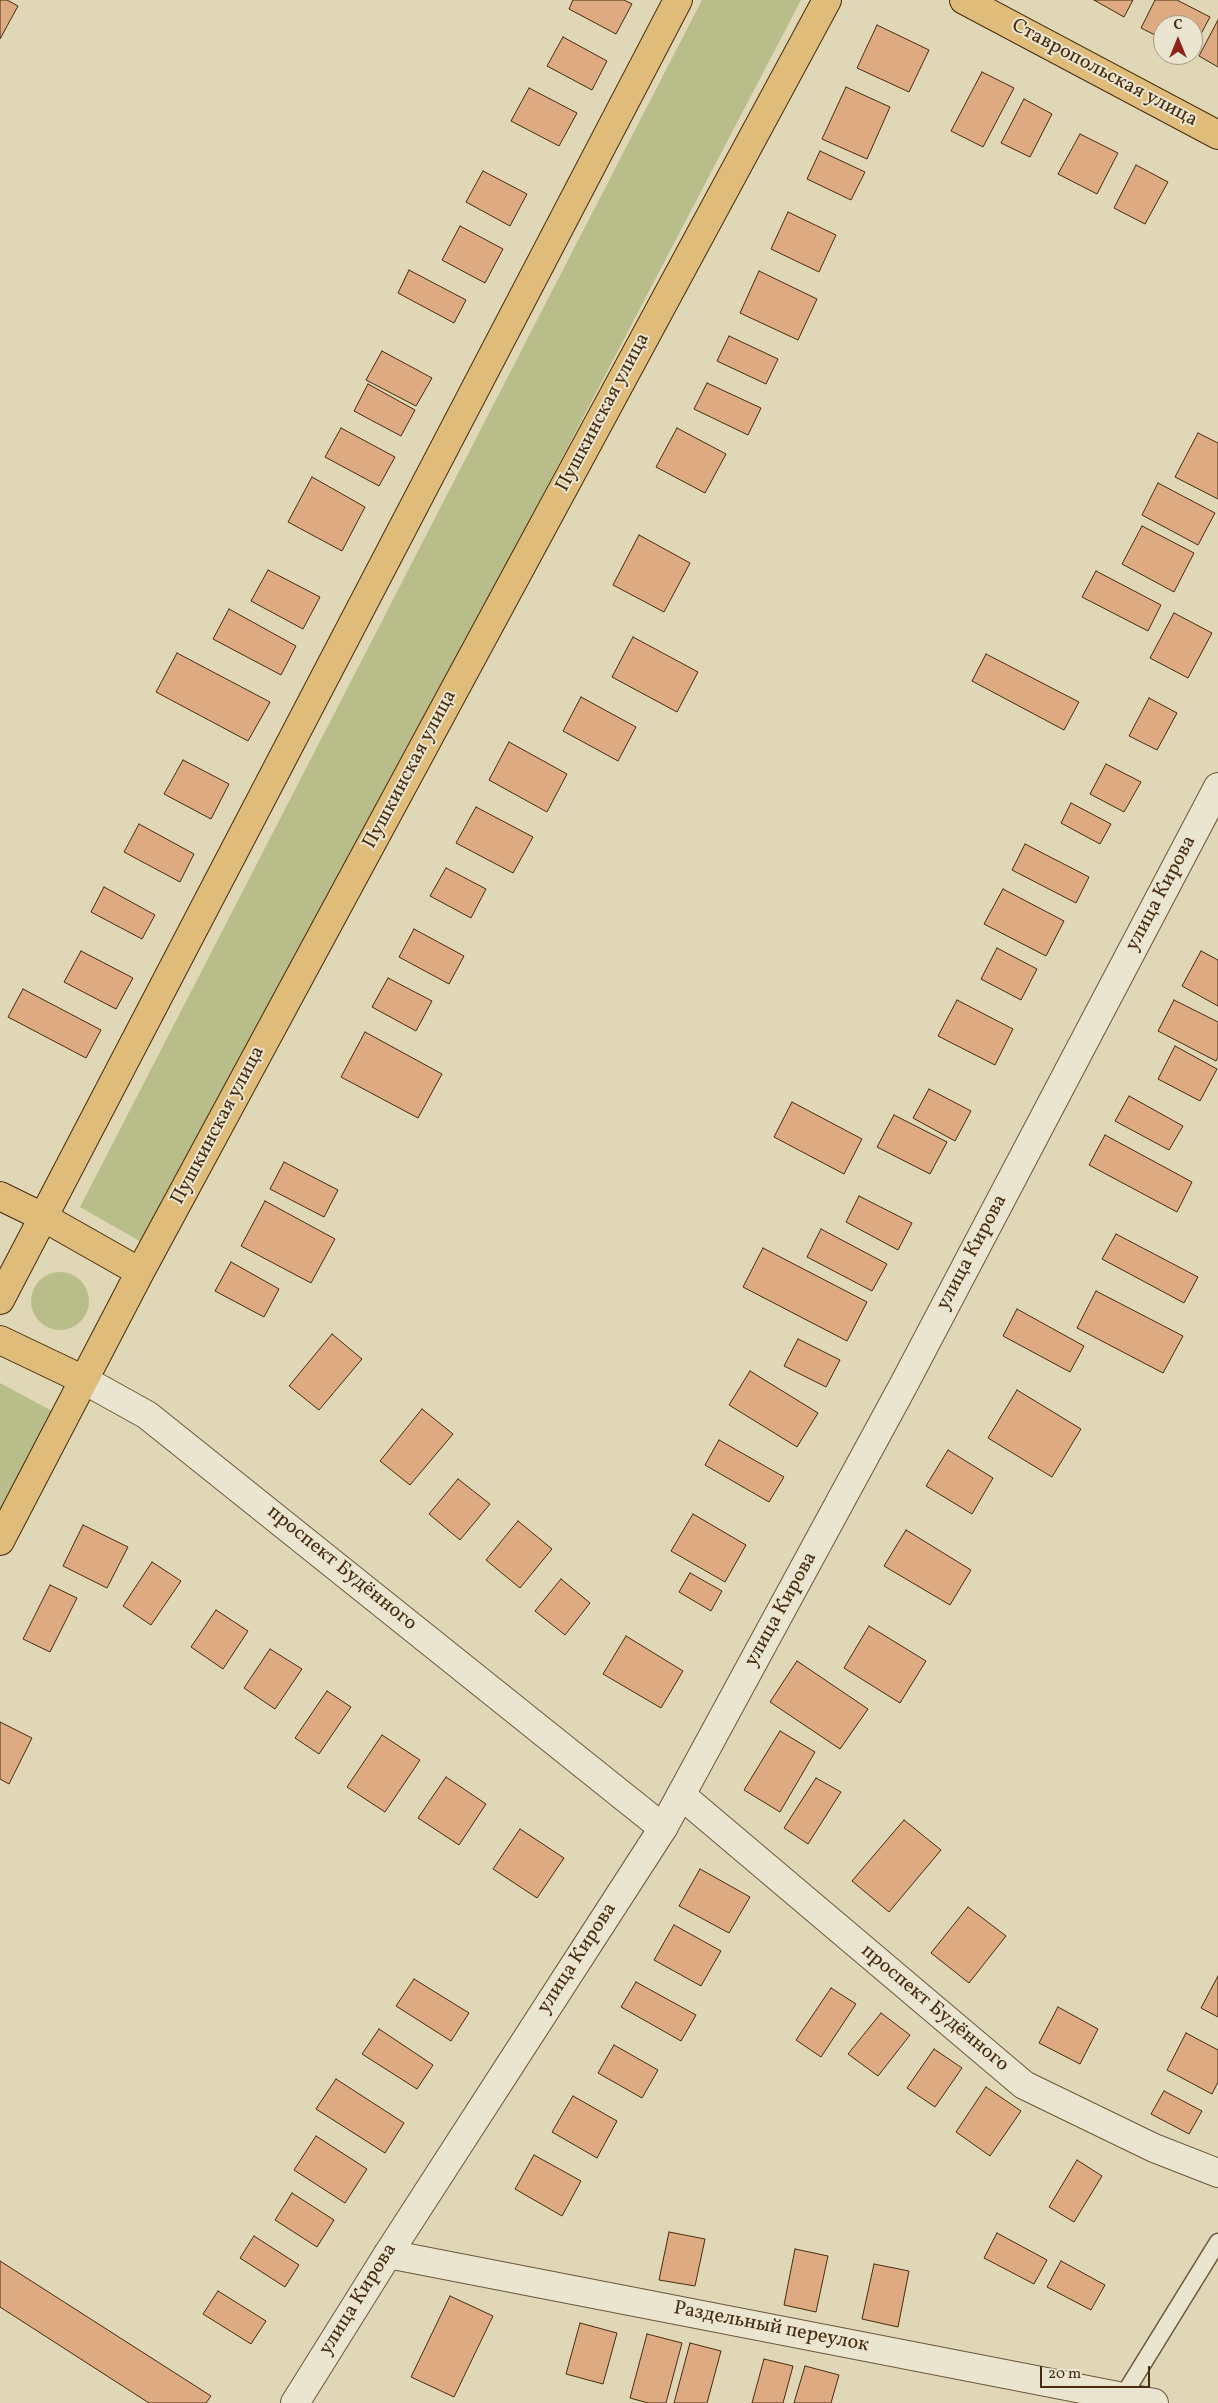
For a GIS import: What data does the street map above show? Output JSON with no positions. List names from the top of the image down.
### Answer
{
  "streets": {
    "main road": ["Ставропольская улица", "Пушкинская улица", "проспект Будённого"],
    "street": ["улица Кирова", "Раздельный переулок"]
  },
  "crossings": [
    ["Пушкинская улица", "проспект Будённого"],
    ["улица Кирова", "проспект Будённого"],
    ["улица Кирова", "Раздельный переулок"]
  ],
  "scale_bar": "20 m",
  "north": "top"
}
